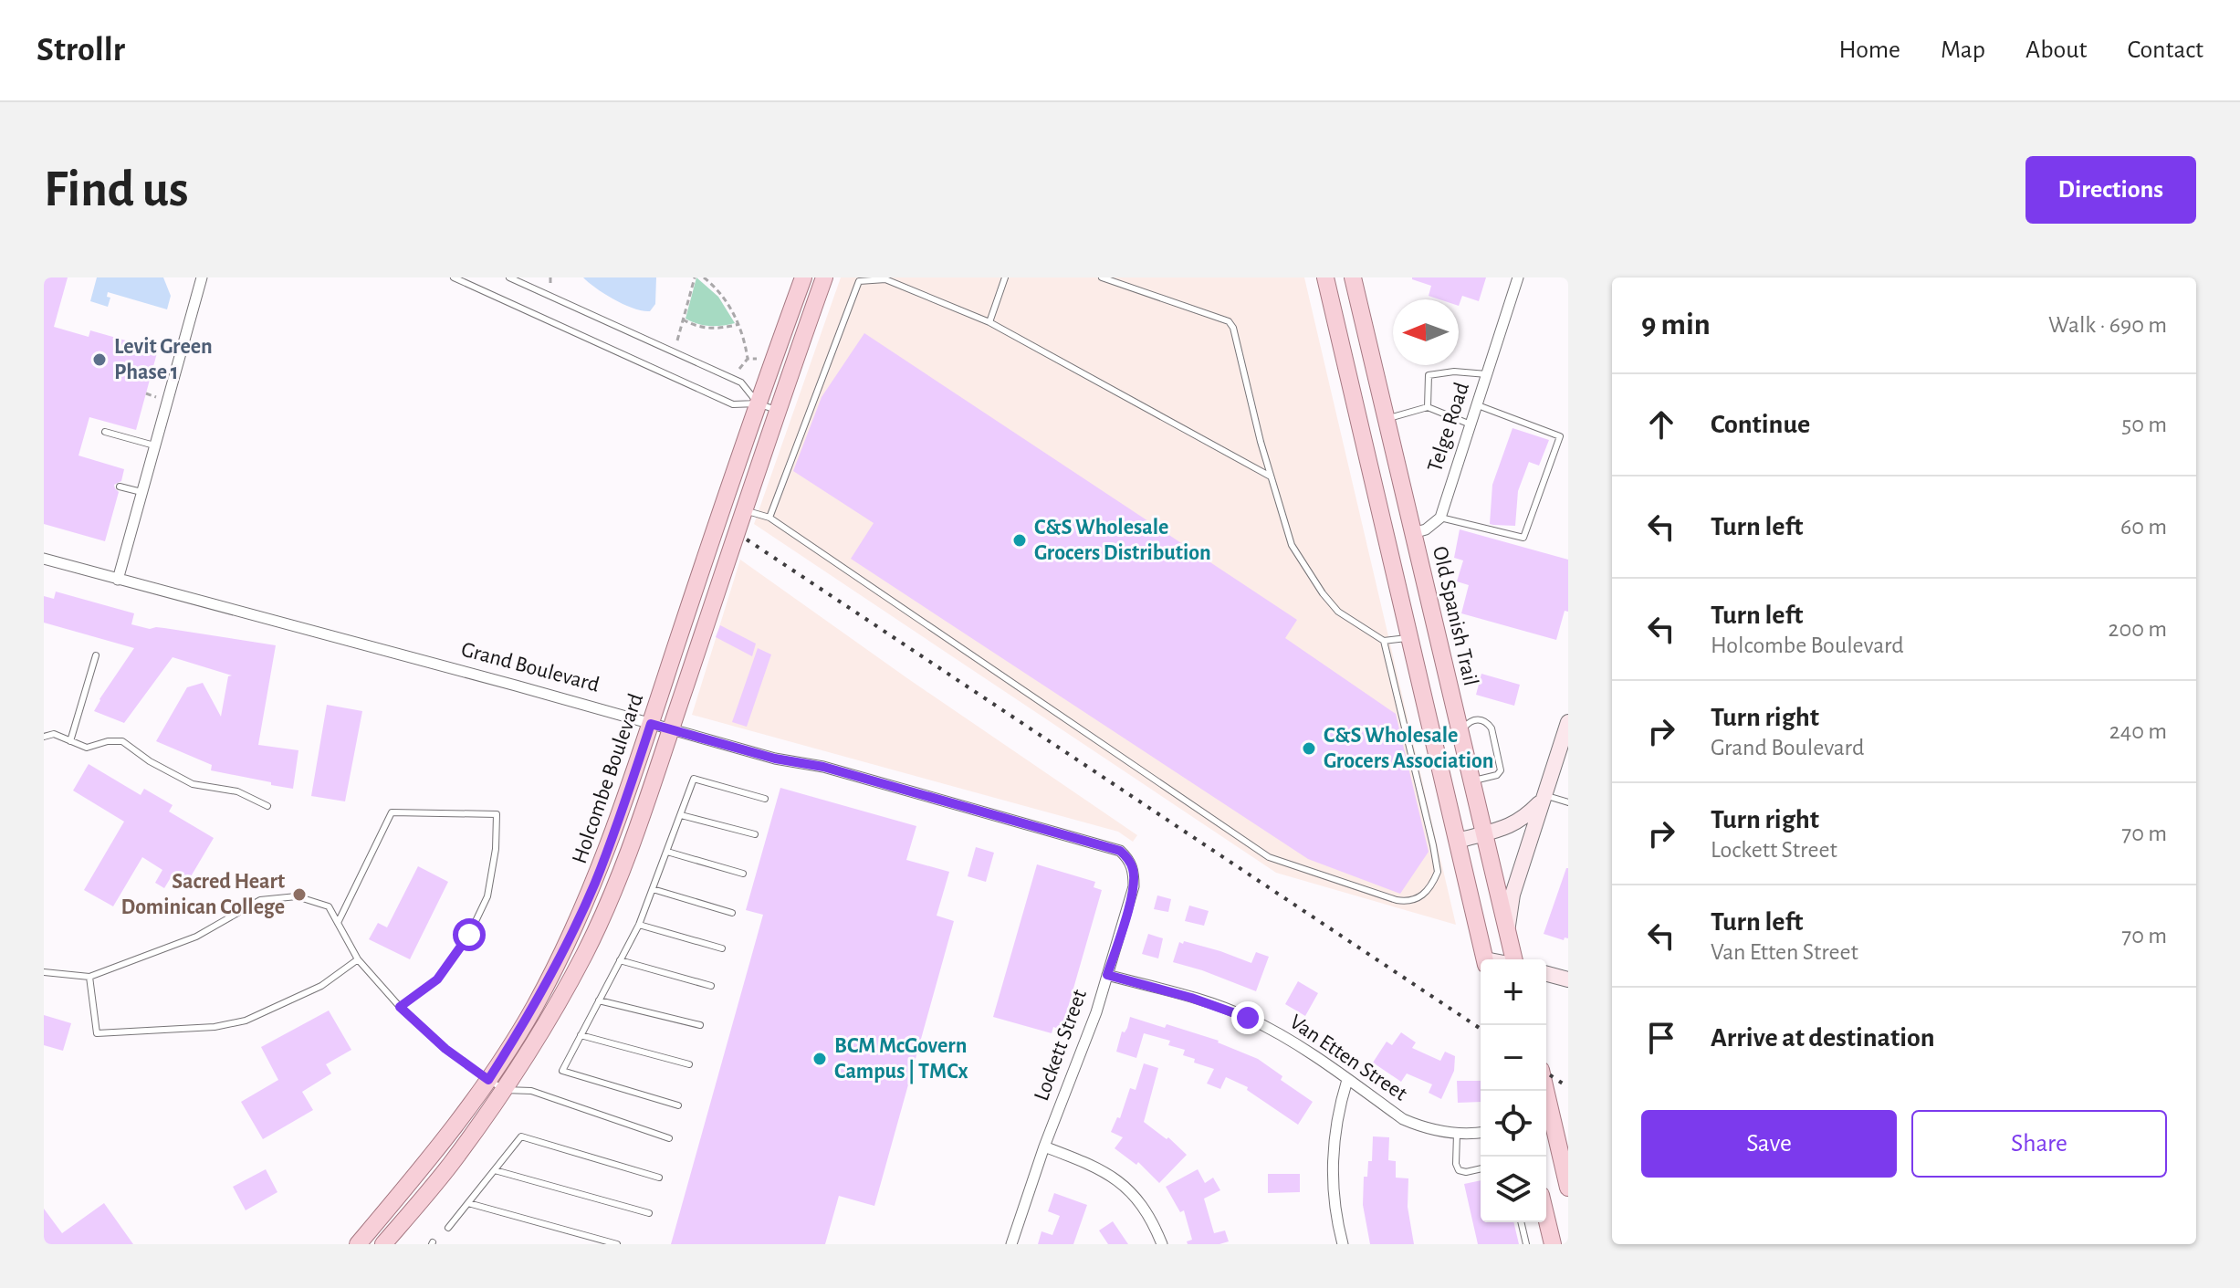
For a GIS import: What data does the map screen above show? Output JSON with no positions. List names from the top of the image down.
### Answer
{
  "streets": {
    "main road": ["Old Spanish Trail", "Holcombe Boulevard"],
    "street": [
      "Telge Road",
      "Grand Boulevard",
      "Lockett Street",
      "Van Etten Street"
    ]
  },
  "crossings": [
    ["Grand Boulevard", "Holcombe Boulevard"],
    ["Grand Boulevard", "Lockett Street"],
    ["Lockett Street", "Van Etten Street"]
  ],
  "places": [
    "Levit Green Phase 1",
    "C&S Wholesale Grocers Distribution",
    "C&S Wholesale Grocers Association",
    "Sacred Heart Dominican College",
    "BCM McGovern Campus | TMCx"
  ],
  "north": "left",
  "page": {
    "header": "Strollr",
    "nav": [
      "Home",
      "Map",
      "About",
      "Contact"
    ],
    "buttons": [
      "Directions",
      ["Save", "Share"]
    ],
    "title": "Find us",
    "heading": ["9 min", "Walk · 690 m"],
    "list": [
      ["Continue", "50 m"],
      ["Turn left", "60 m"],
      ["Turn left", "Holcombe Boulevard", "200 m"],
      ["Turn right", "Grand Boulevard", "240 m"],
      ["Turn right", "Lockett Street", "70 m"],
      ["Turn left", "Van Etten Street", "70 m"],
      "Arrive at destination"
    ],
    "map_buttons": ["+", "−"]
  }
}
